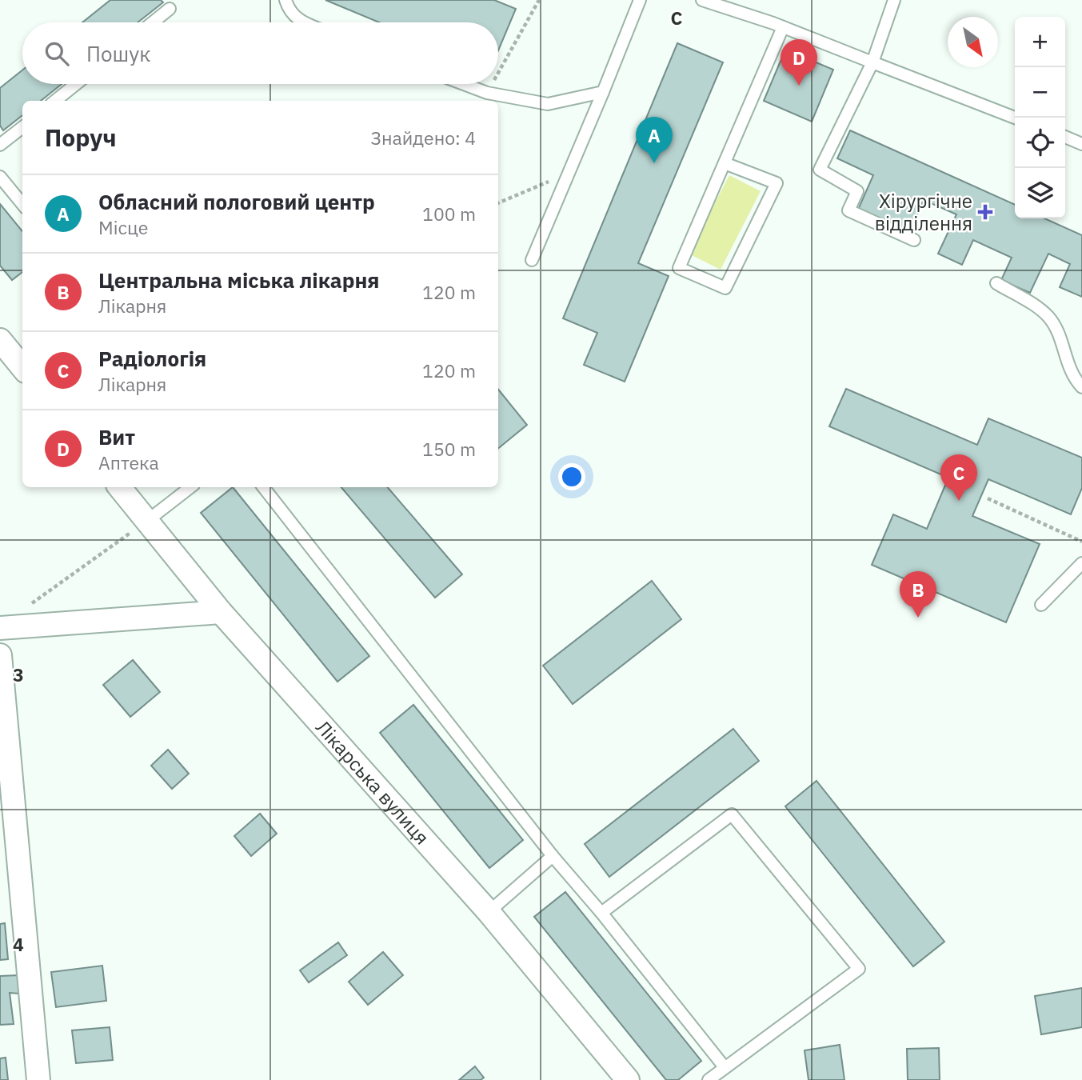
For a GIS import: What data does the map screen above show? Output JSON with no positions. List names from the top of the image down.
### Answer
{
  "streets": {
    "street": ["Лікарська вулиця"]
  },
  "places": {
    "health": ["Хірургічне відділення"]
  },
  "north": "bottom right",
  "page": {
    "map_buttons": ["+", "−"],
    "search": "Пошук",
    "pins": [
      "D",
      "A",
      "C",
      "B"
    ],
    "heading": ["Поруч", "Знайдено: 4"],
    "list": [
      {
        "mark": "A",
        "name": "Обласний пологовий центр",
        "note": "Місце",
        "value": "100 m"
      },
      {
        "mark": "B",
        "name": "Центральна міська лікарня",
        "note": "Лікарня",
        "value": "120 m"
      },
      {
        "mark": "C",
        "name": "Радіологія",
        "note": "Лікарня",
        "value": "120 m"
      },
      {
        "mark": "D",
        "name": "Вит",
        "note": "Аптека",
        "value": "150 m"
      }
    ]
  },
  "grid": {
    "columns": ["C"],
    "rows": ["3", "4"]
  }
}
